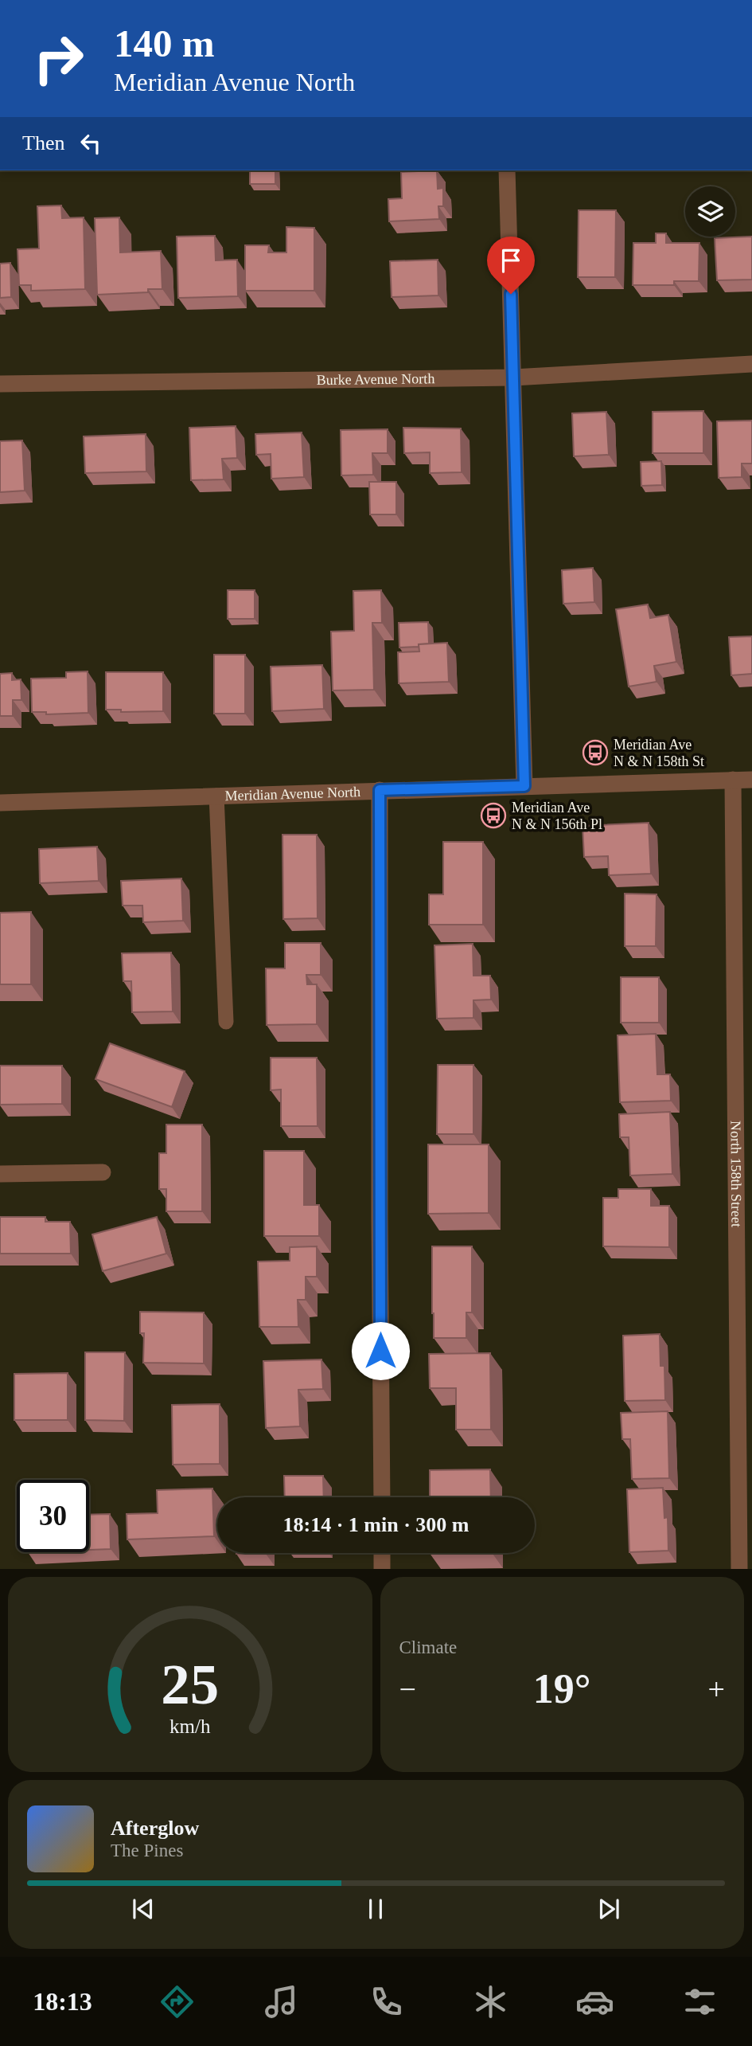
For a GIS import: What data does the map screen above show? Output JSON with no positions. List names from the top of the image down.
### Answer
{
  "streets": {
    "street": ["Burke Avenue North", "Meridian Avenue North", "North 158th Street"]
  },
  "crossings": [
    ["Meridian Avenue North", "North 158th Street"]
  ],
  "places": {
    "bus stop": ["Meridian Ave N & N 158th St", "Meridian Ave N & N 156th Pl"]
  },
  "page": {
    "turn": ["140 m", "Meridian Avenue North"],
    "then": "Then",
    "limit": "30",
    "trip": "18:14 · 1 min · 300 m",
    "tile": "Climate",
    "heat": ["−", "19°", "+"],
    "song": ["Afterglow", "The Pines"],
    "tabs": "18:13",
    "gauge": ["25", "km/h"]
  }
}
